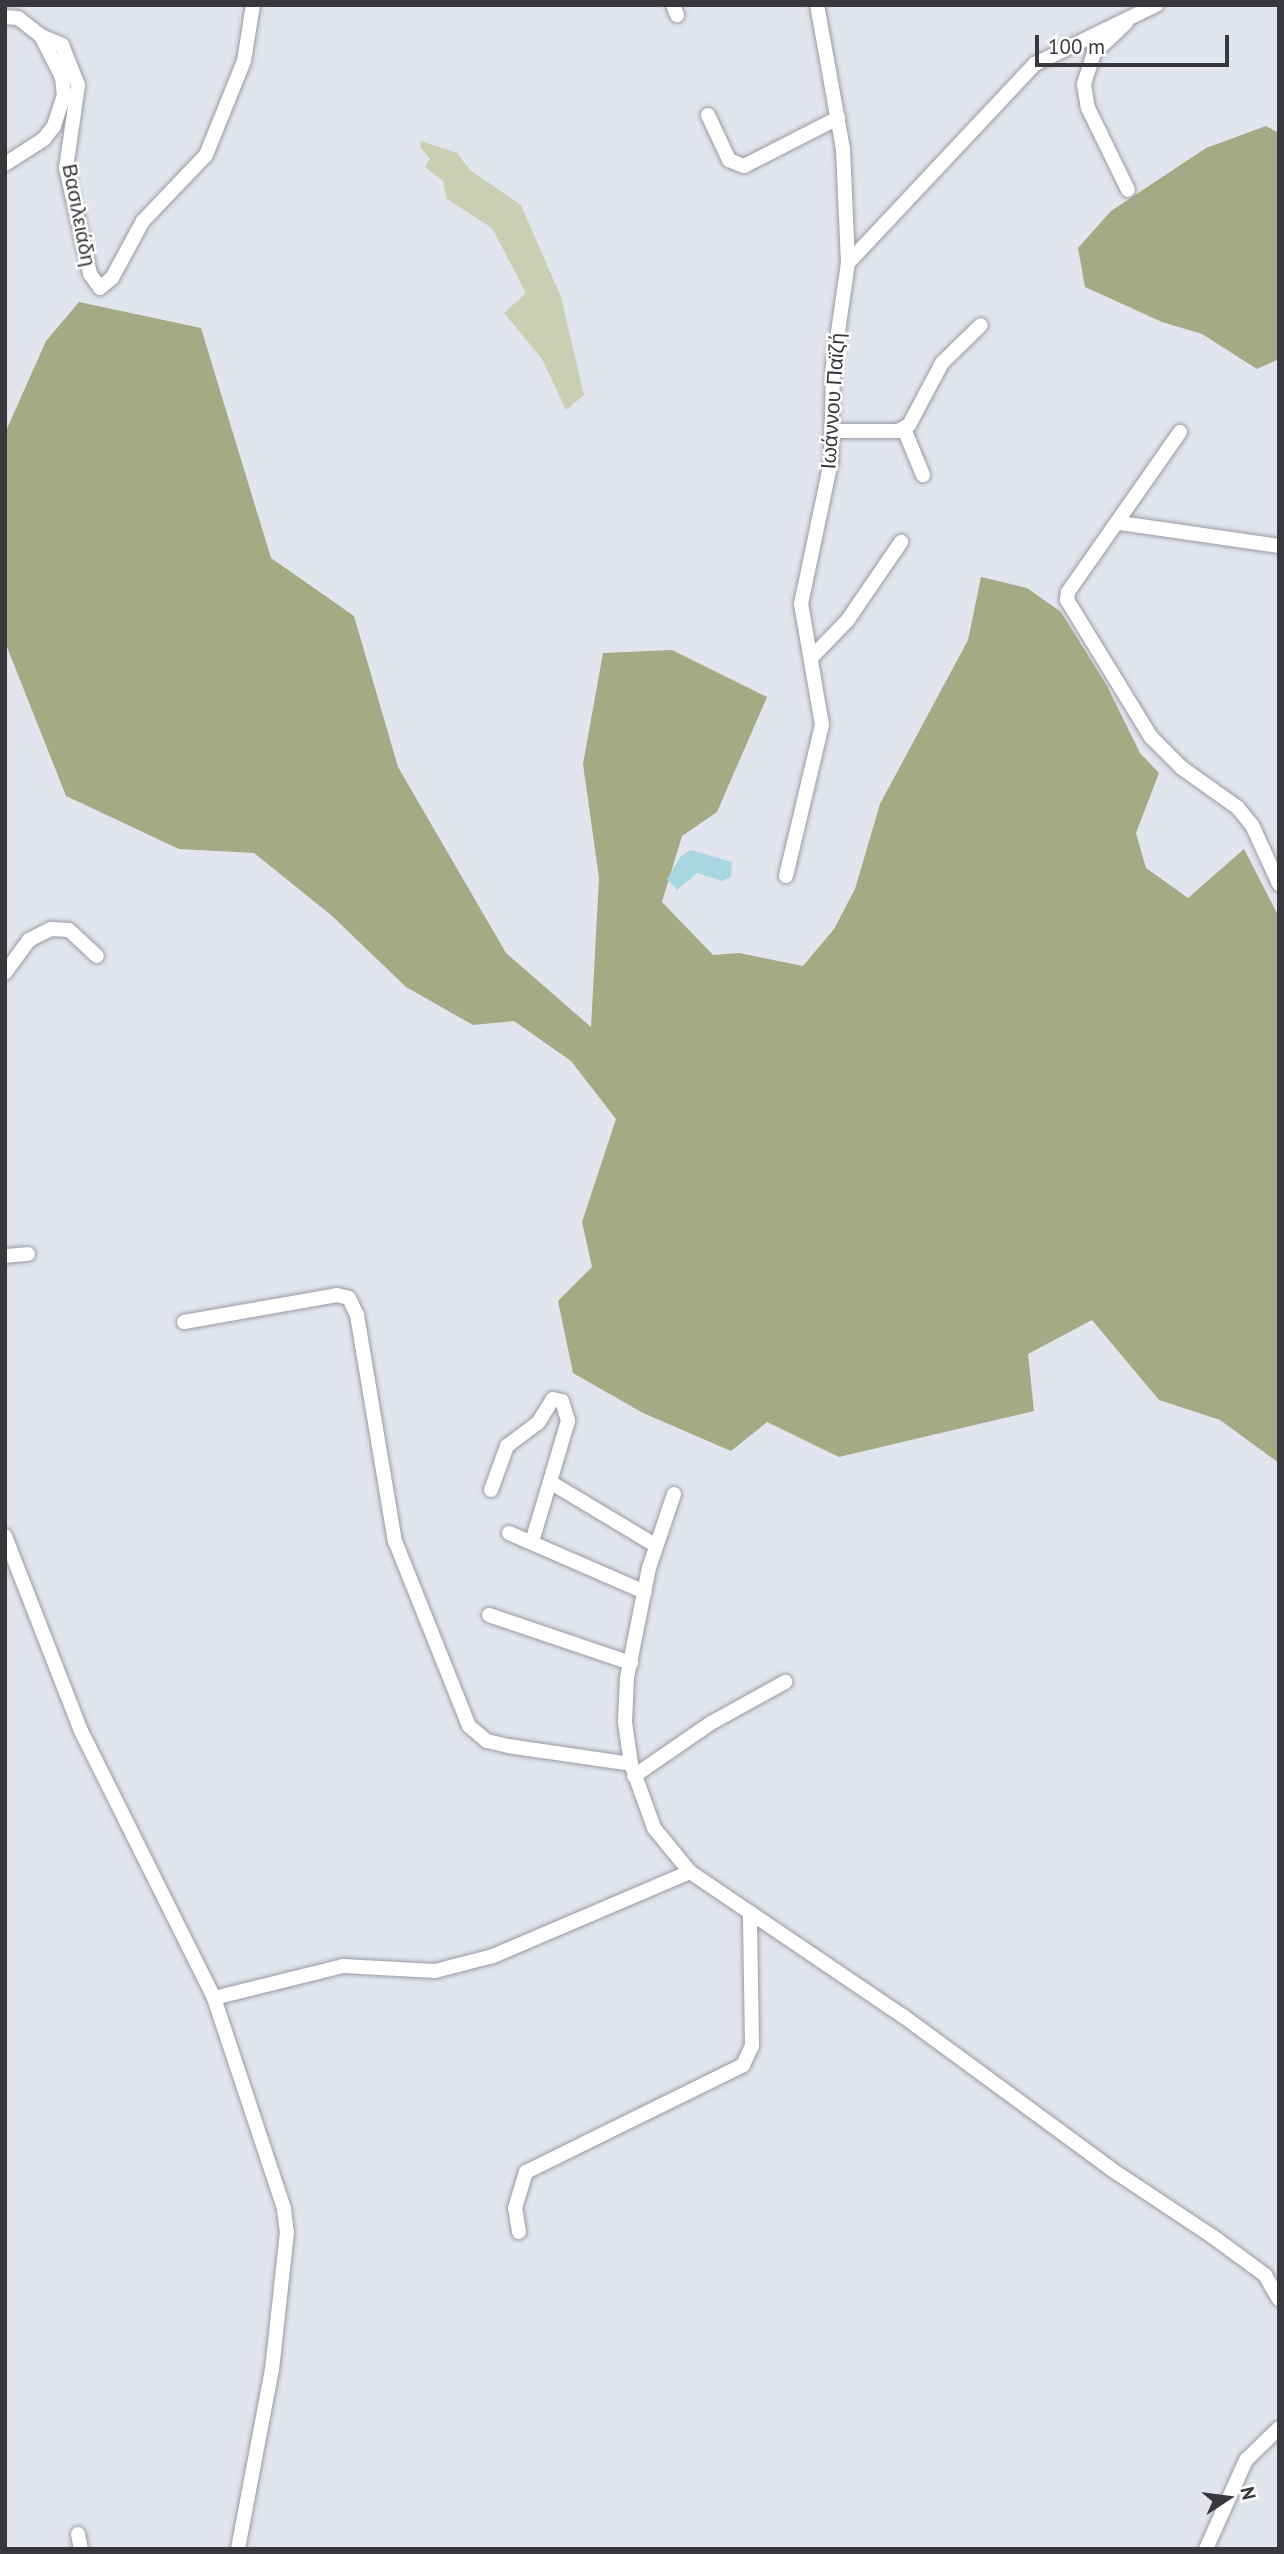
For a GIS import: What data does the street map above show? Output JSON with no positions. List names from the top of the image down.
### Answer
{
  "streets": {
    "street": ["Βασιλειάδη", "Ιωάννου Παϊζή"]
  },
  "scale_bar": "100 m",
  "north": "right"
}
